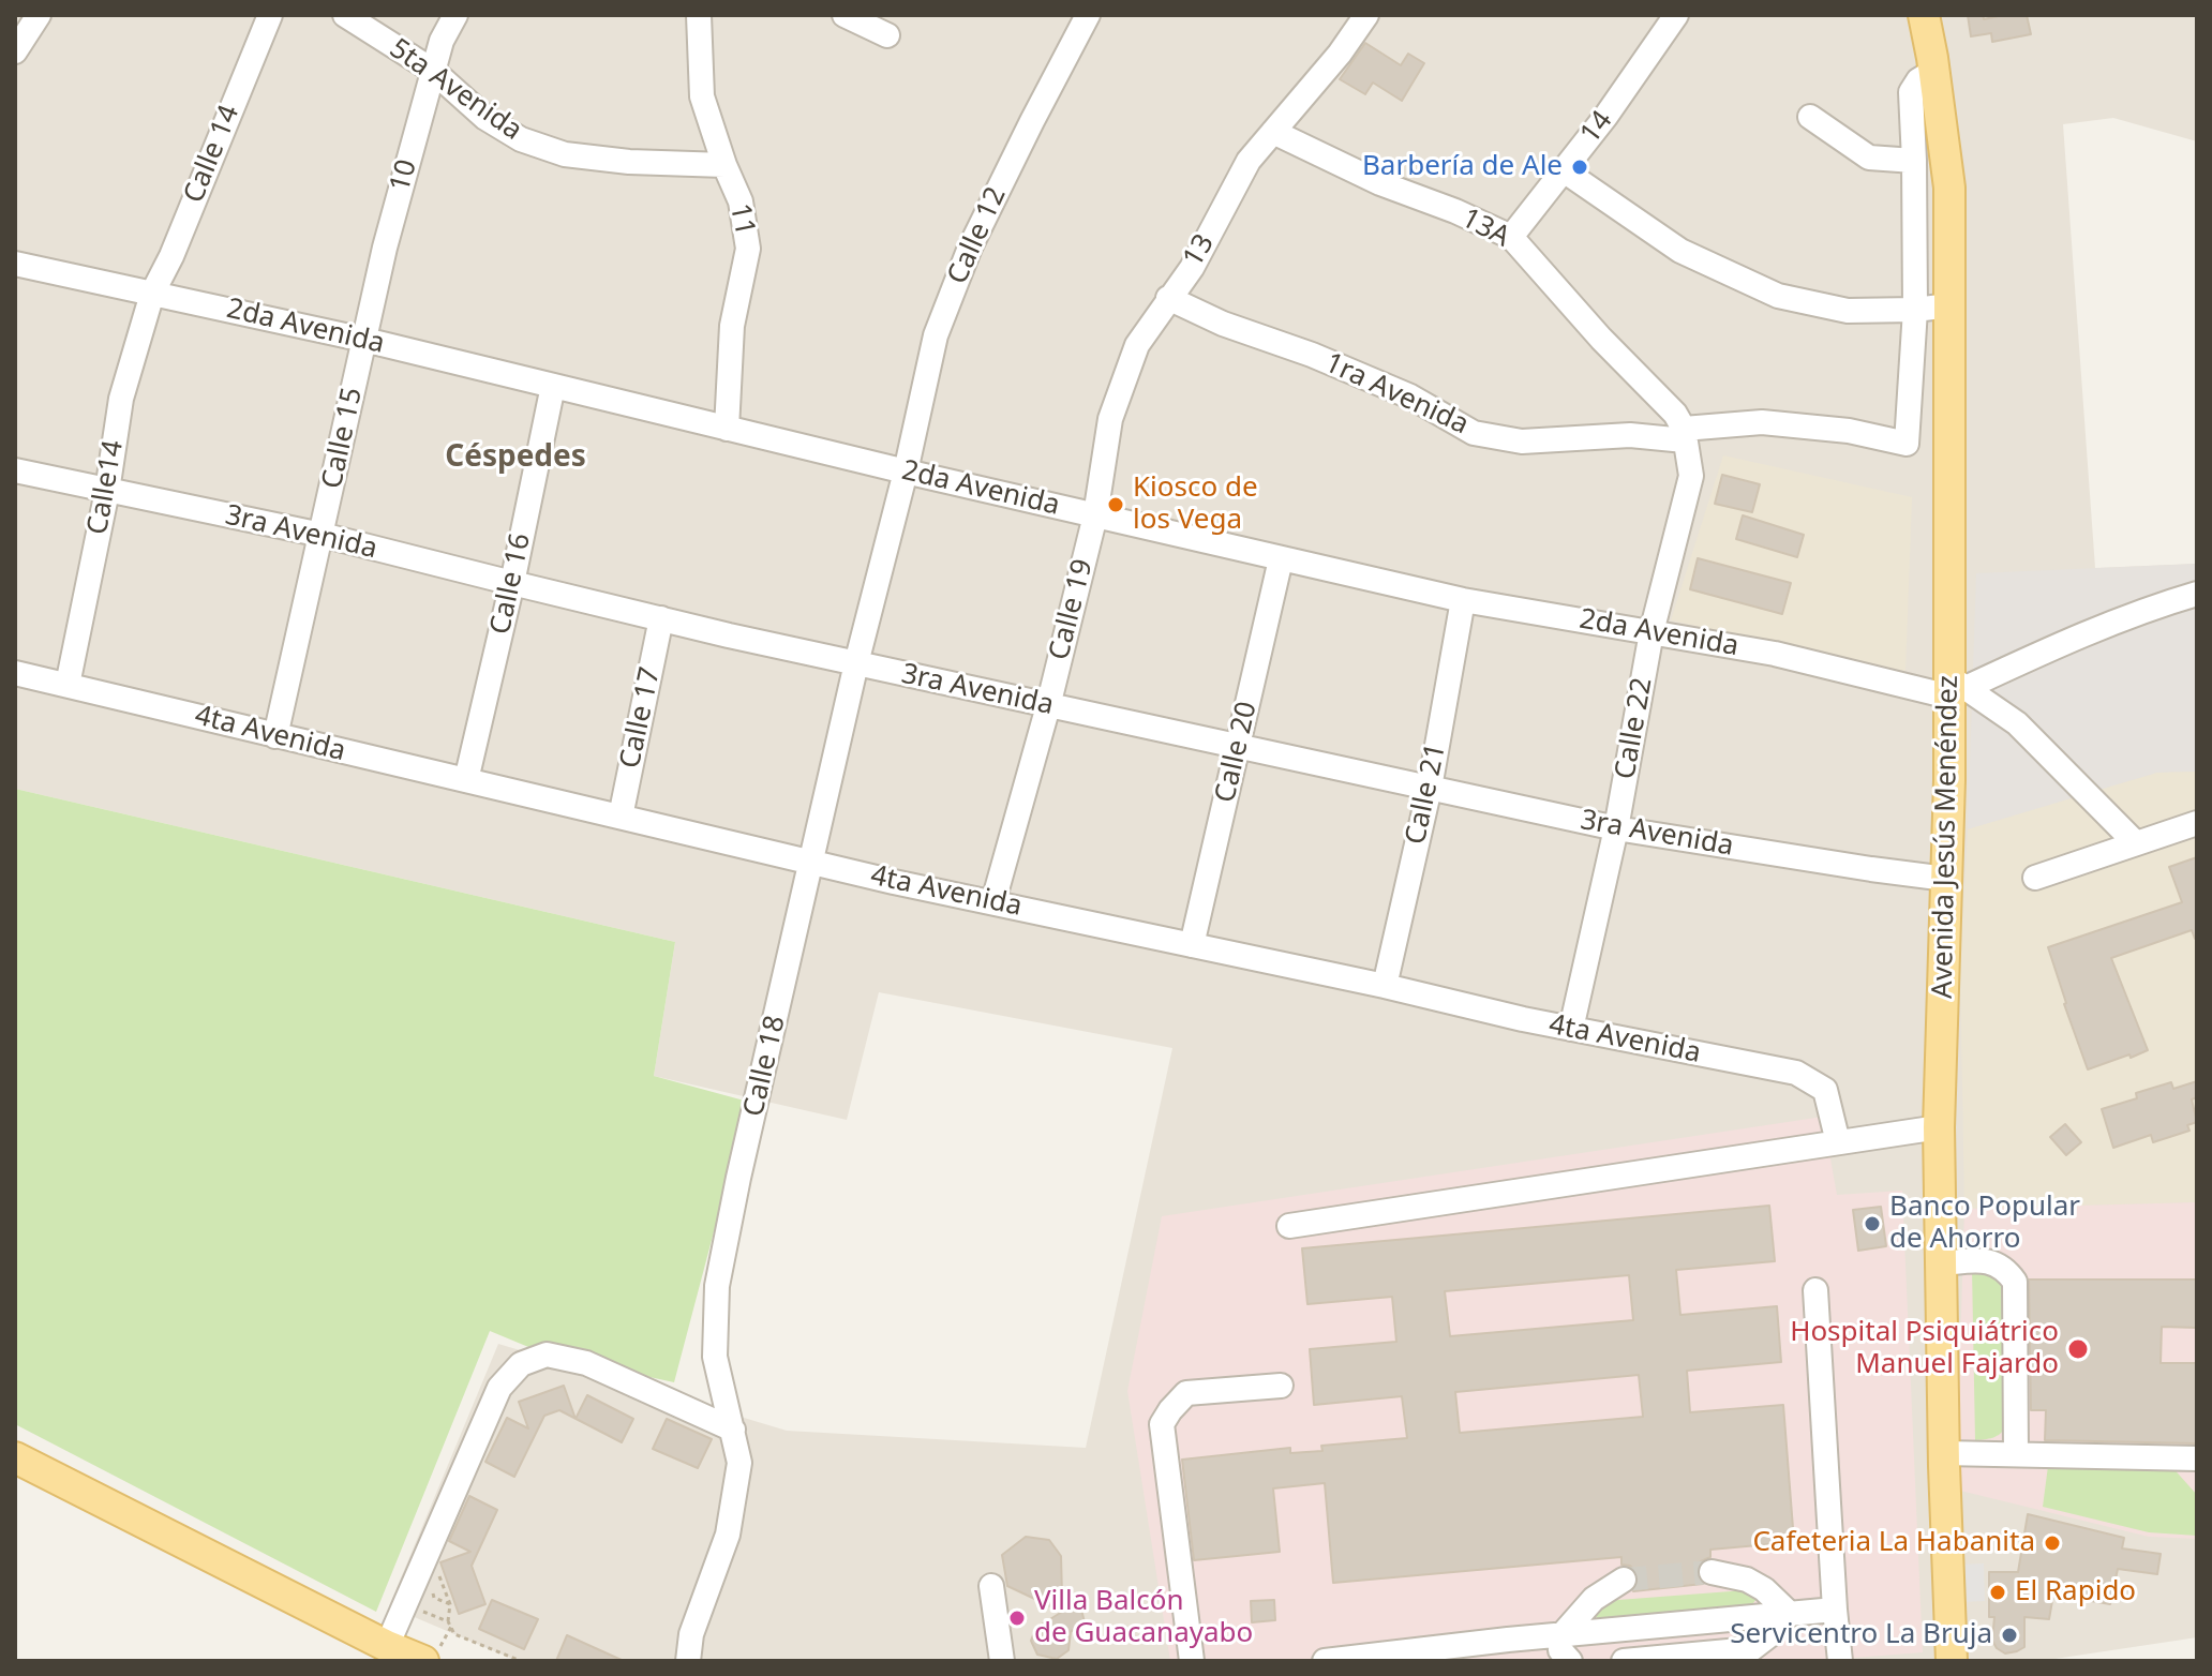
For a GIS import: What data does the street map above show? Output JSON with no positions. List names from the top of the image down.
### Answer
{
  "streets": {
    "main road": ["Avenida Jesús Menéndez"],
    "street": [
      "5ta Avenida",
      "14",
      "Calle 14",
      "10",
      "11",
      "13A",
      "Calle 12",
      "13",
      "2da Avenida",
      "1ra Avenida",
      "Calle 15",
      "Calle14",
      "3ra Avenida",
      "Calle 16",
      "Calle 19",
      "Calle 17",
      "Calle 22",
      "4ta Avenida",
      "Calle 20",
      "Calle 21",
      "Calle 18"
    ]
  },
  "crossings": [
    ["5ta Avenida", "10"],
    ["5ta Avenida", "11"],
    ["14", "13A"],
    ["Calle 14", "2da Avenida"],
    ["Calle 14", "Calle14"],
    ["10", "2da Avenida"],
    ["10", "Calle 15"],
    ["11", "2da Avenida"],
    ["13A", "13"],
    ["13A", "1ra Avenida"],
    ["13A", "Calle 22"],
    ["Calle 12", "2da Avenida"],
    ["Calle 12", "Calle 18"],
    ["13", "2da Avenida"],
    ["13", "1ra Avenida"],
    ["13", "Calle 19"],
    ["2da Avenida", "Calle 15"],
    ["2da Avenida", "Calle14"],
    ["2da Avenida", "Calle 16"],
    ["2da Avenida", "Calle 19"],
    ["2da Avenida", "Calle 22"],
    ["2da Avenida", "Calle 20"],
    ["2da Avenida", "Calle 21"],
    ["2da Avenida", "Avenida Jesús Menéndez"],
    ["2da Avenida", "Calle 18"],
    ["1ra Avenida", "Calle 22"],
    ["Calle 15", "3ra Avenida"],
    ["Calle 15", "4ta Avenida"],
    ["Calle14", "3ra Avenida"],
    ["Calle14", "4ta Avenida"],
    ["3ra Avenida", "Calle 16"],
    ["3ra Avenida", "Calle 19"],
    ["3ra Avenida", "Calle 17"],
    ["3ra Avenida", "Calle 22"],
    ["3ra Avenida", "Calle 20"],
    ["3ra Avenida", "Calle 21"],
    ["3ra Avenida", "Avenida Jesús Menéndez"],
    ["3ra Avenida", "Calle 18"],
    ["Calle 16", "4ta Avenida"],
    ["Calle 19", "4ta Avenida"],
    ["Calle 17", "4ta Avenida"],
    ["Calle 22", "4ta Avenida"],
    ["4ta Avenida", "Calle 20"],
    ["4ta Avenida", "Calle 21"],
    ["4ta Avenida", "Calle 18"]
  ],
  "districts": ["Céspedes"],
  "places": [
    "Barbería de Ale",
    "Kiosco de los Vega",
    "Banco Popular de Ahorro",
    "Hospital Psiquiátrico Manuel Fajardo",
    "Cafeteria La Habanita",
    "El Rapido",
    "Villa Balcón de Guacanayabo",
    "Servicentro La Bruja"
  ]
}
